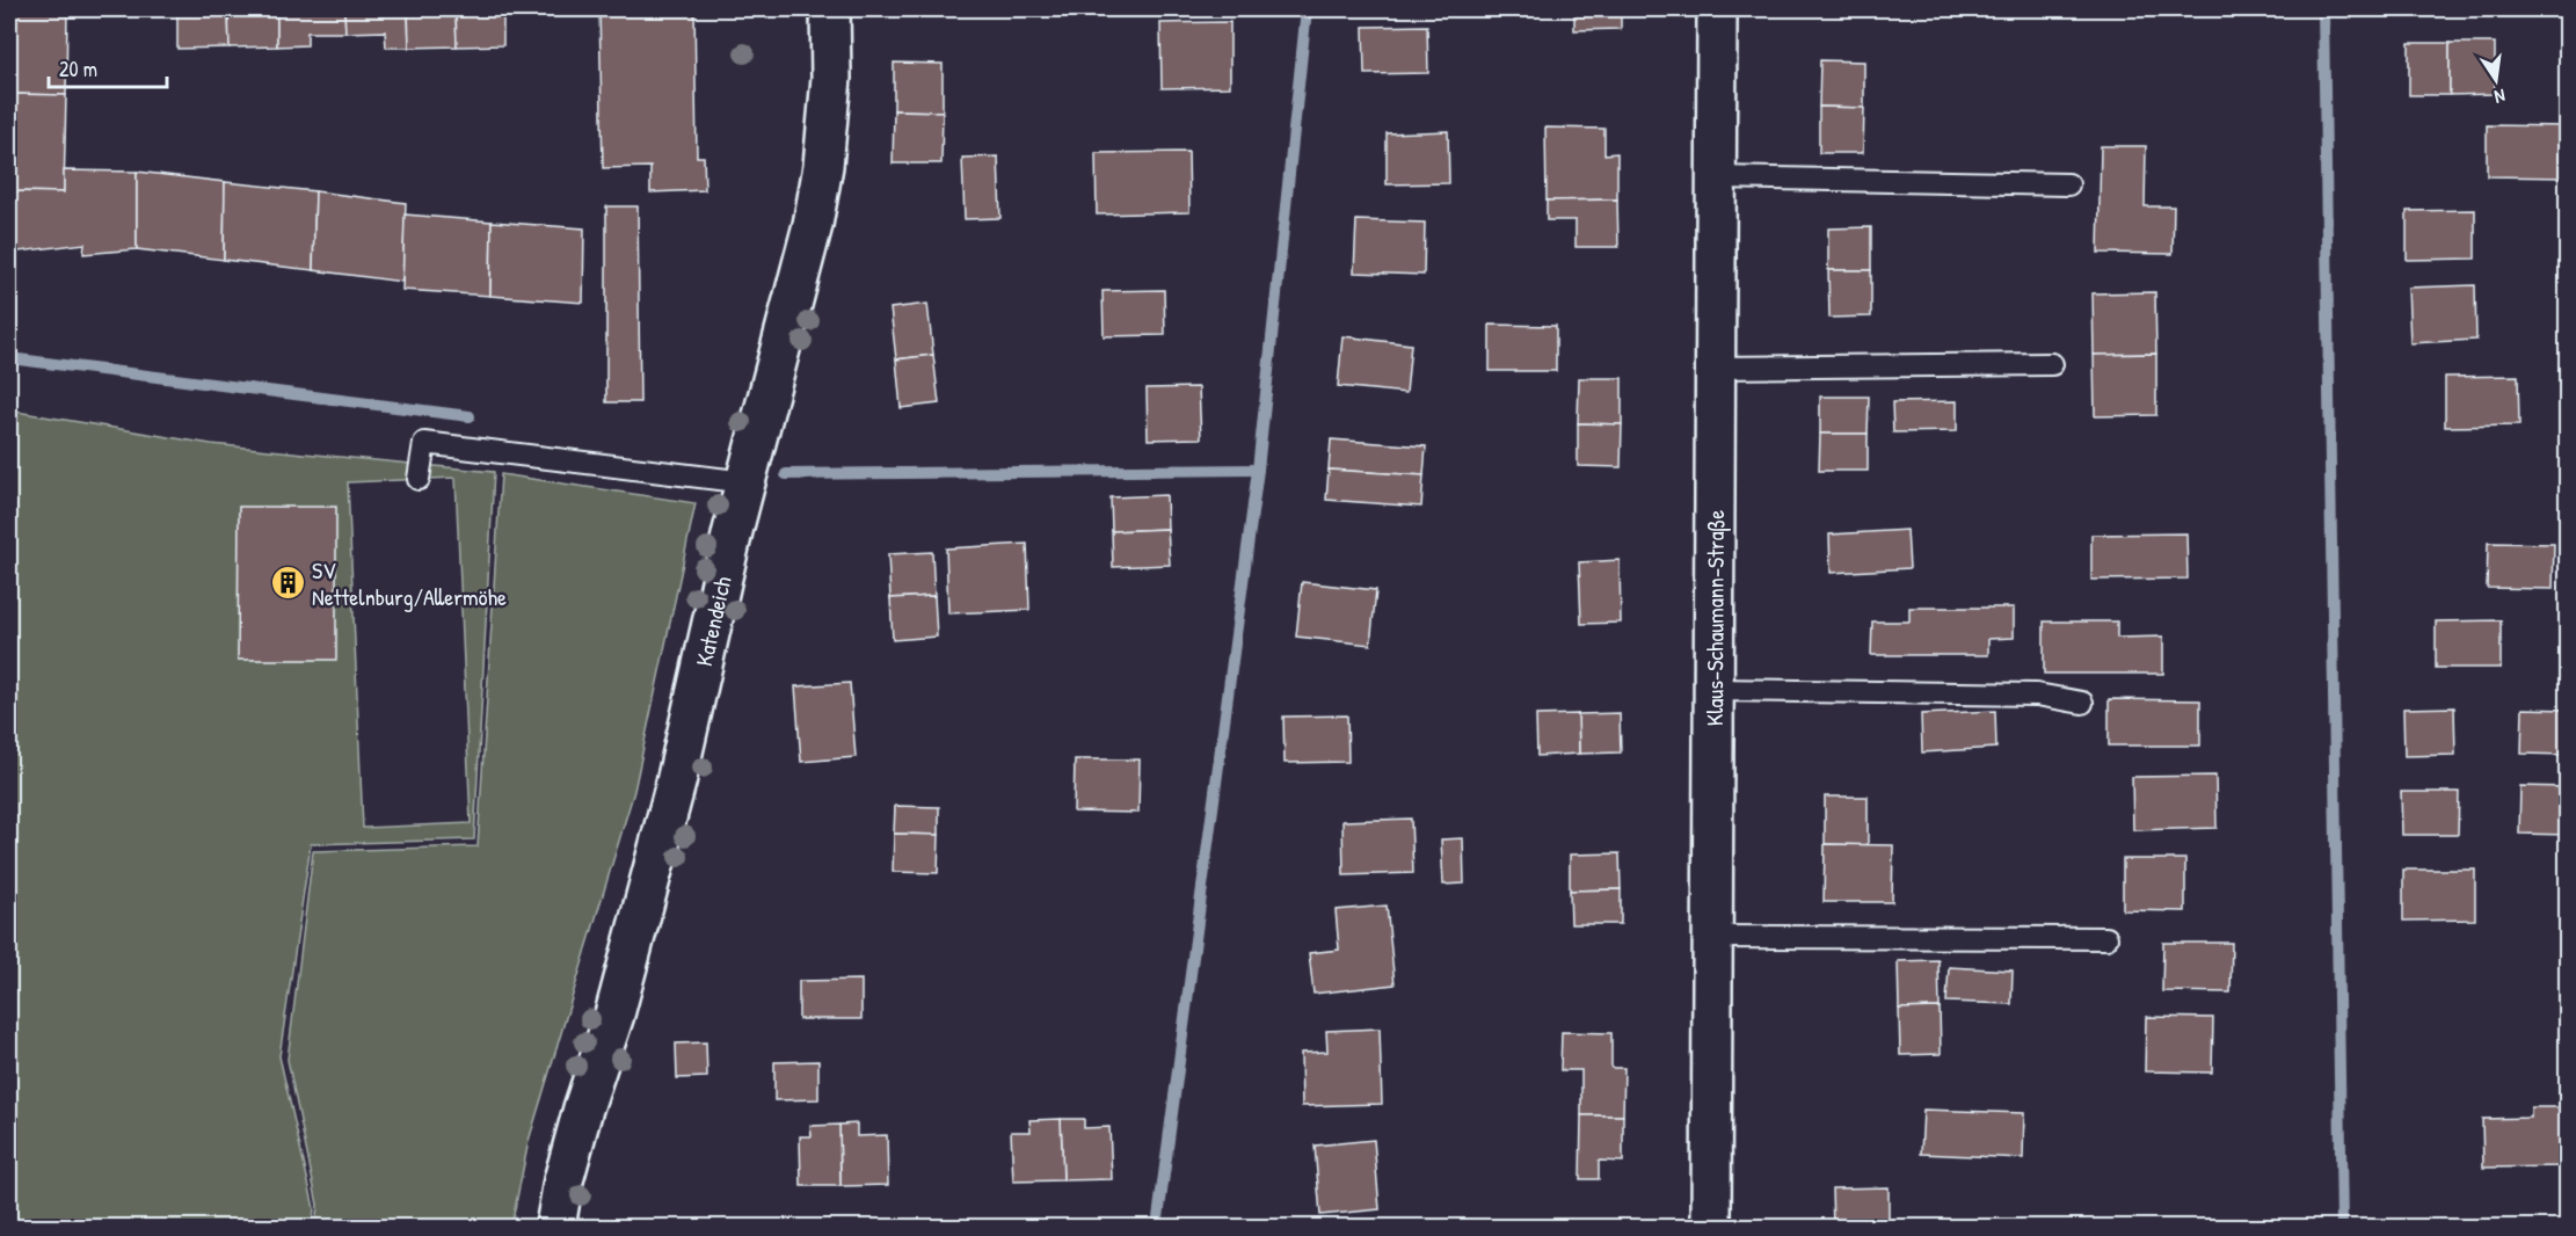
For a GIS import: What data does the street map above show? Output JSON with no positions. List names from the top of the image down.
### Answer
{
  "streets": {
    "street": ["Klaus-Schaumann-Straße", "Katendeich"]
  },
  "places": {
    "building": ["SV Nettelnburg/Allermöhe"]
  },
  "scale_bar": "20 m",
  "north": "bottom"
}
